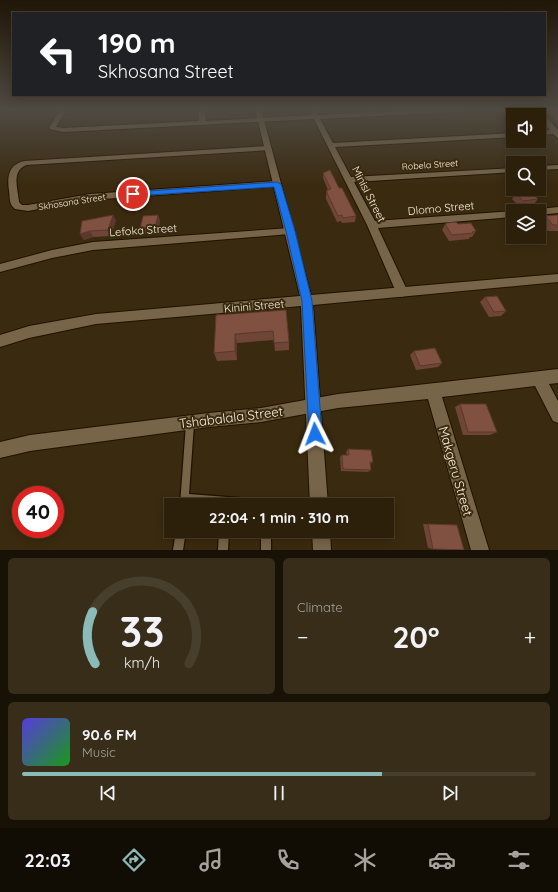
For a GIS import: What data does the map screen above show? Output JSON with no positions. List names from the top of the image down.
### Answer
{
  "streets": {
    "street": [
      "Robela Street",
      "Minisi Street",
      "Skhosana Street",
      "Dlomo Street",
      "Lefoka Street",
      "Kinini Street",
      "Tshabalala Street",
      "Makgeru Street"
    ]
  },
  "crossings": [
    ["Robela Street", "Minisi Street"],
    ["Minisi Street", "Dlomo Street"],
    ["Minisi Street", "Kinini Street"],
    ["Tshabalala Street", "Makgeru Street"]
  ],
  "page": {
    "turn": ["190 m", "Skhosana Street"],
    "limit": "40",
    "trip": "22:04 · 1 min · 310 m",
    "tile": "Climate",
    "heat": ["−", "20°", "+"],
    "song": ["90.6 FM", "Music"],
    "tabs": "22:03",
    "gauge": ["33", "km/h"]
  }
}
